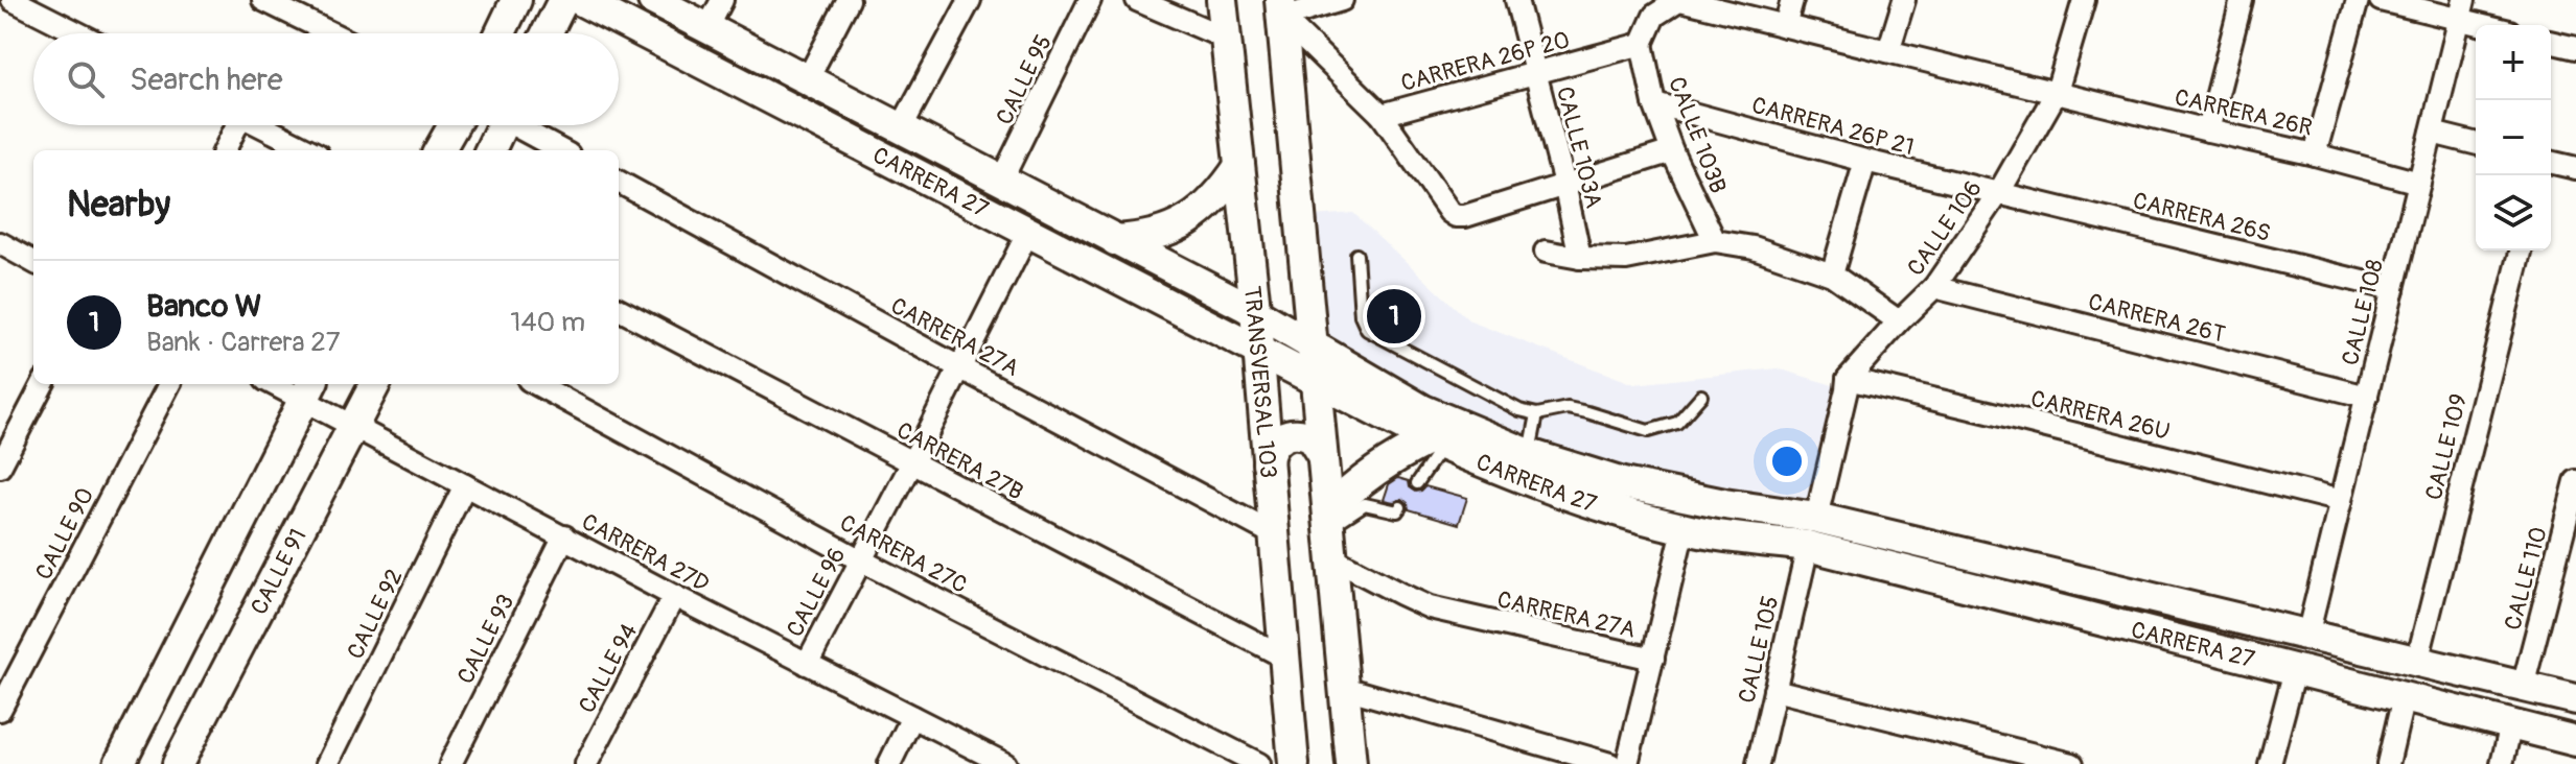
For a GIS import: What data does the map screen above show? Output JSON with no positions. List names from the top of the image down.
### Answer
{
  "streets": {
    "main road": ["CARRERA 27", "TRANSVERSAL 103", "CALLE 91"],
    "street": [
      "CARRERA 26P 20",
      "CALLE 95",
      "CARRERA 26R",
      "CARRERA 26P 21",
      "CALLE 103B",
      "CALLE 103A",
      "CARRERA 26S",
      "CALLE 106",
      "CALLE 108",
      "CARRERA 26T",
      "CARRERA 27A",
      "CARRERA 26U",
      "CALLE 109",
      "CARRERA 27B",
      "CALLE 90",
      "CARRERA 27D",
      "CARRERA 27C",
      "CALLE 110",
      "CALLE 96",
      "CALLE 92",
      "CALLE 93",
      "CALLE 105",
      "CALLE 94"
    ]
  },
  "crossings": [
    ["CARRERA 26P 20", "CALLE 103B"],
    ["CARRERA 26P 20", "CALLE 103A"],
    ["CALLE 95", "CARRERA 27"],
    ["CARRERA 26R", "CALLE 106"],
    ["CARRERA 26R", "CALLE 108"],
    ["CARRERA 26P 21", "CALLE 103B"],
    ["CARRERA 26P 21", "CARRERA 26S"],
    ["CARRERA 26P 21", "CALLE 106"],
    ["CARRERA 27", "CALLE 108"],
    ["CARRERA 27", "TRANSVERSAL 103"],
    ["CARRERA 27", "CALLE 109"],
    ["CARRERA 27", "CALLE 110"],
    ["CARRERA 27", "CALLE 96"],
    ["CARRERA 27", "CALLE 105"],
    ["CARRERA 26S", "CALLE 106"],
    ["CARRERA 26S", "CALLE 108"],
    ["CALLE 106", "CARRERA 26T"],
    ["CALLE 106", "CARRERA 26U"],
    ["CALLE 108", "CARRERA 26T"],
    ["CALLE 108", "CARRERA 26U"],
    ["CARRERA 27A", "TRANSVERSAL 103"],
    ["CARRERA 27A", "CALLE 96"],
    ["TRANSVERSAL 103", "CARRERA 27B"],
    ["CARRERA 27B", "CALLE 96"],
    ["CARRERA 27D", "CALLE 91"],
    ["CARRERA 27D", "CALLE 96"],
    ["CARRERA 27D", "CALLE 92"],
    ["CARRERA 27D", "CALLE 93"],
    ["CARRERA 27D", "CALLE 94"],
    ["CARRERA 27C", "CALLE 96"]
  ],
  "page": {
    "map_buttons": ["+", "−"],
    "search": "Search here",
    "heading": "Nearby",
    "list": [
      {
        "mark": "1",
        "name": "Banco W",
        "note": "Bank · Carrera 27",
        "value": "140 m"
      }
    ],
    "pins": "1"
  }
}
